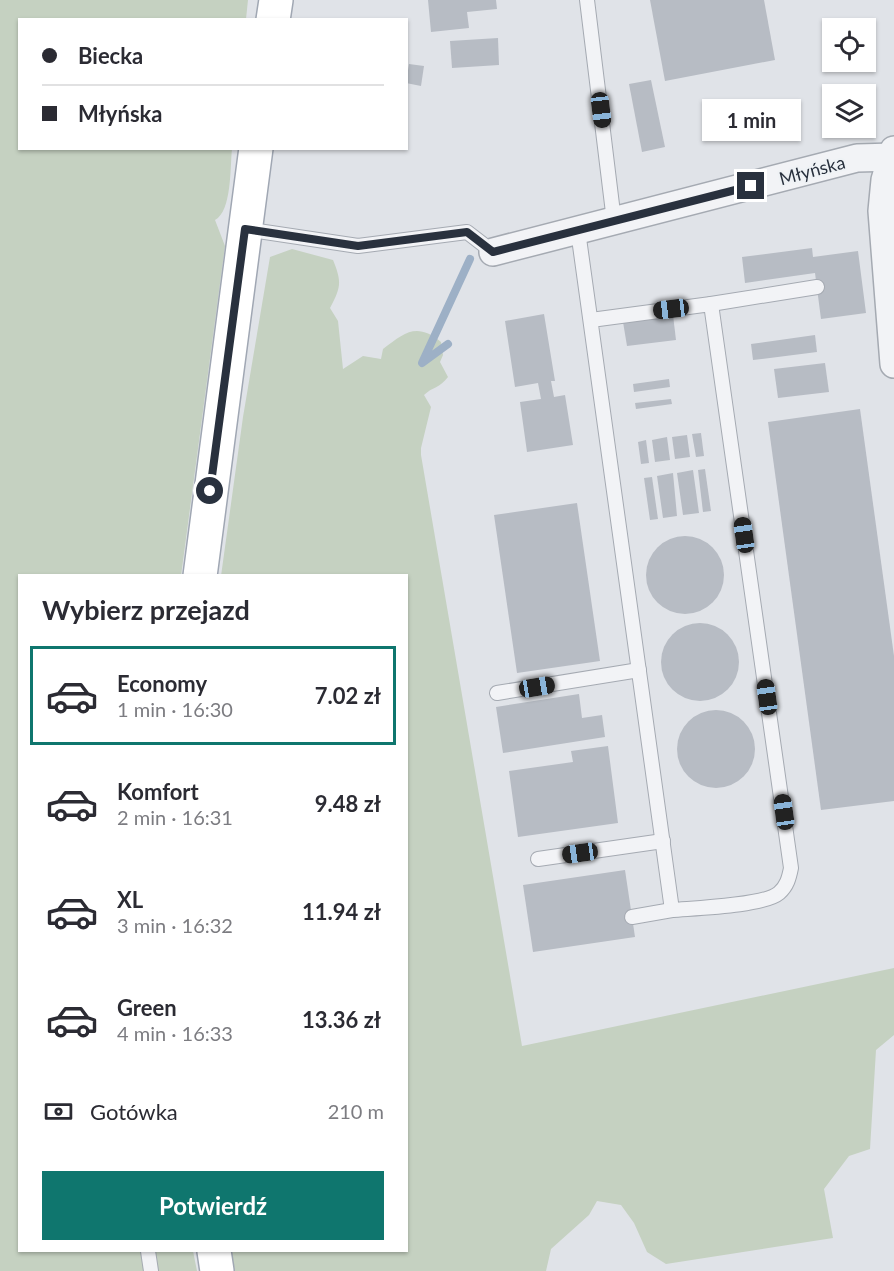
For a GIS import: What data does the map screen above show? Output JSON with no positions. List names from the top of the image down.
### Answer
{
  "streets": {
    "street": ["Młyńska"]
  },
  "page": {
    "banner": ["Biecka", "Młyńska"],
    "bubble": "1 min",
    "heading": "Wybierz przejazd",
    "list": [
      {
        "name": "Economy",
        "note": "1 min · 16:30",
        "value": "7.02 zł"
      },
      {
        "name": "Komfort",
        "note": "2 min · 16:31",
        "value": "9.48 zł"
      },
      {
        "name": "XL",
        "note": "3 min · 16:32",
        "value": "11.94 zł"
      },
      {
        "name": "Green",
        "note": "4 min · 16:33",
        "value": "13.36 zł"
      }
    ],
    "pay": ["Gotówka", "210 m"],
    "buttons": "Potwierdź"
  }
}
